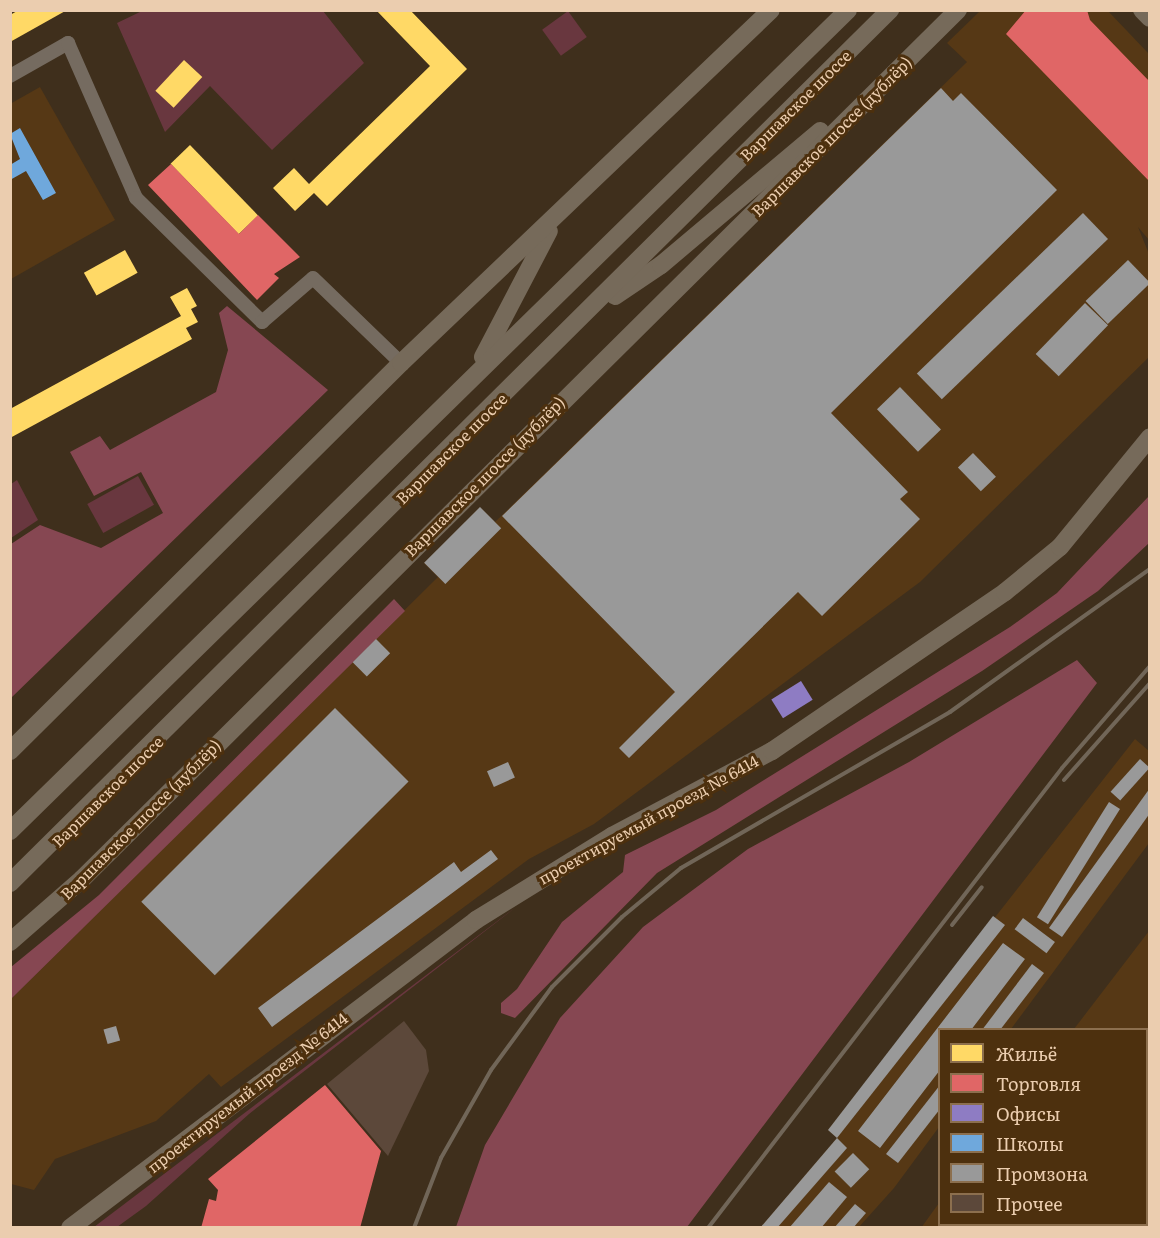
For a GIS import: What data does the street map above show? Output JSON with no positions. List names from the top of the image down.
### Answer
{
  "streets": {
    "main road": ["Варшавское шоссе", "Варшавское шоссе (дублёр)", "проектируемый проезд № 6414"]
  },
  "legend": [
    "Жильё",
    "Торговля",
    "Офисы",
    "Школы",
    "Промзона",
    "Прочее"
  ]
}
